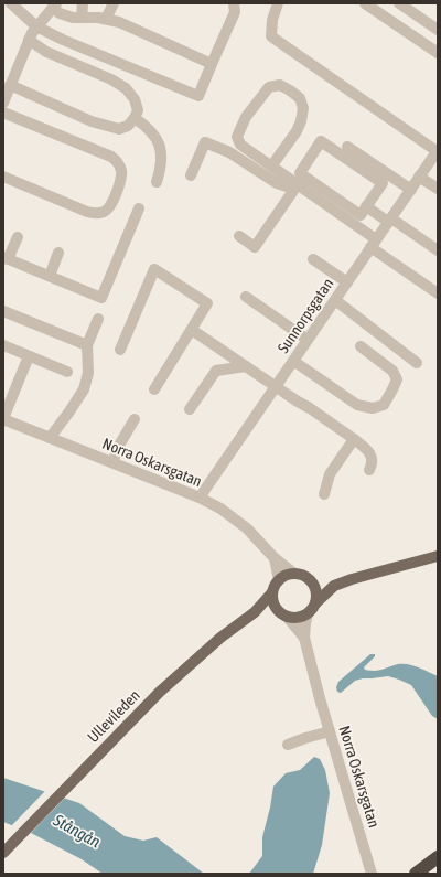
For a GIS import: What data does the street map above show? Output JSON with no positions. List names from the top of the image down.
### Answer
{
  "streets": {
    "main road": ["Ullevileden"],
    "street": ["Sunnorpsgatan", "Norra Oskarsgatan"]
  },
  "crossings": [
    ["Sunnorpsgatan", "Norra Oskarsgatan"],
    ["Norra Oskarsgatan", "Ullevileden"]
  ],
  "water": ["Stångån"]
}
